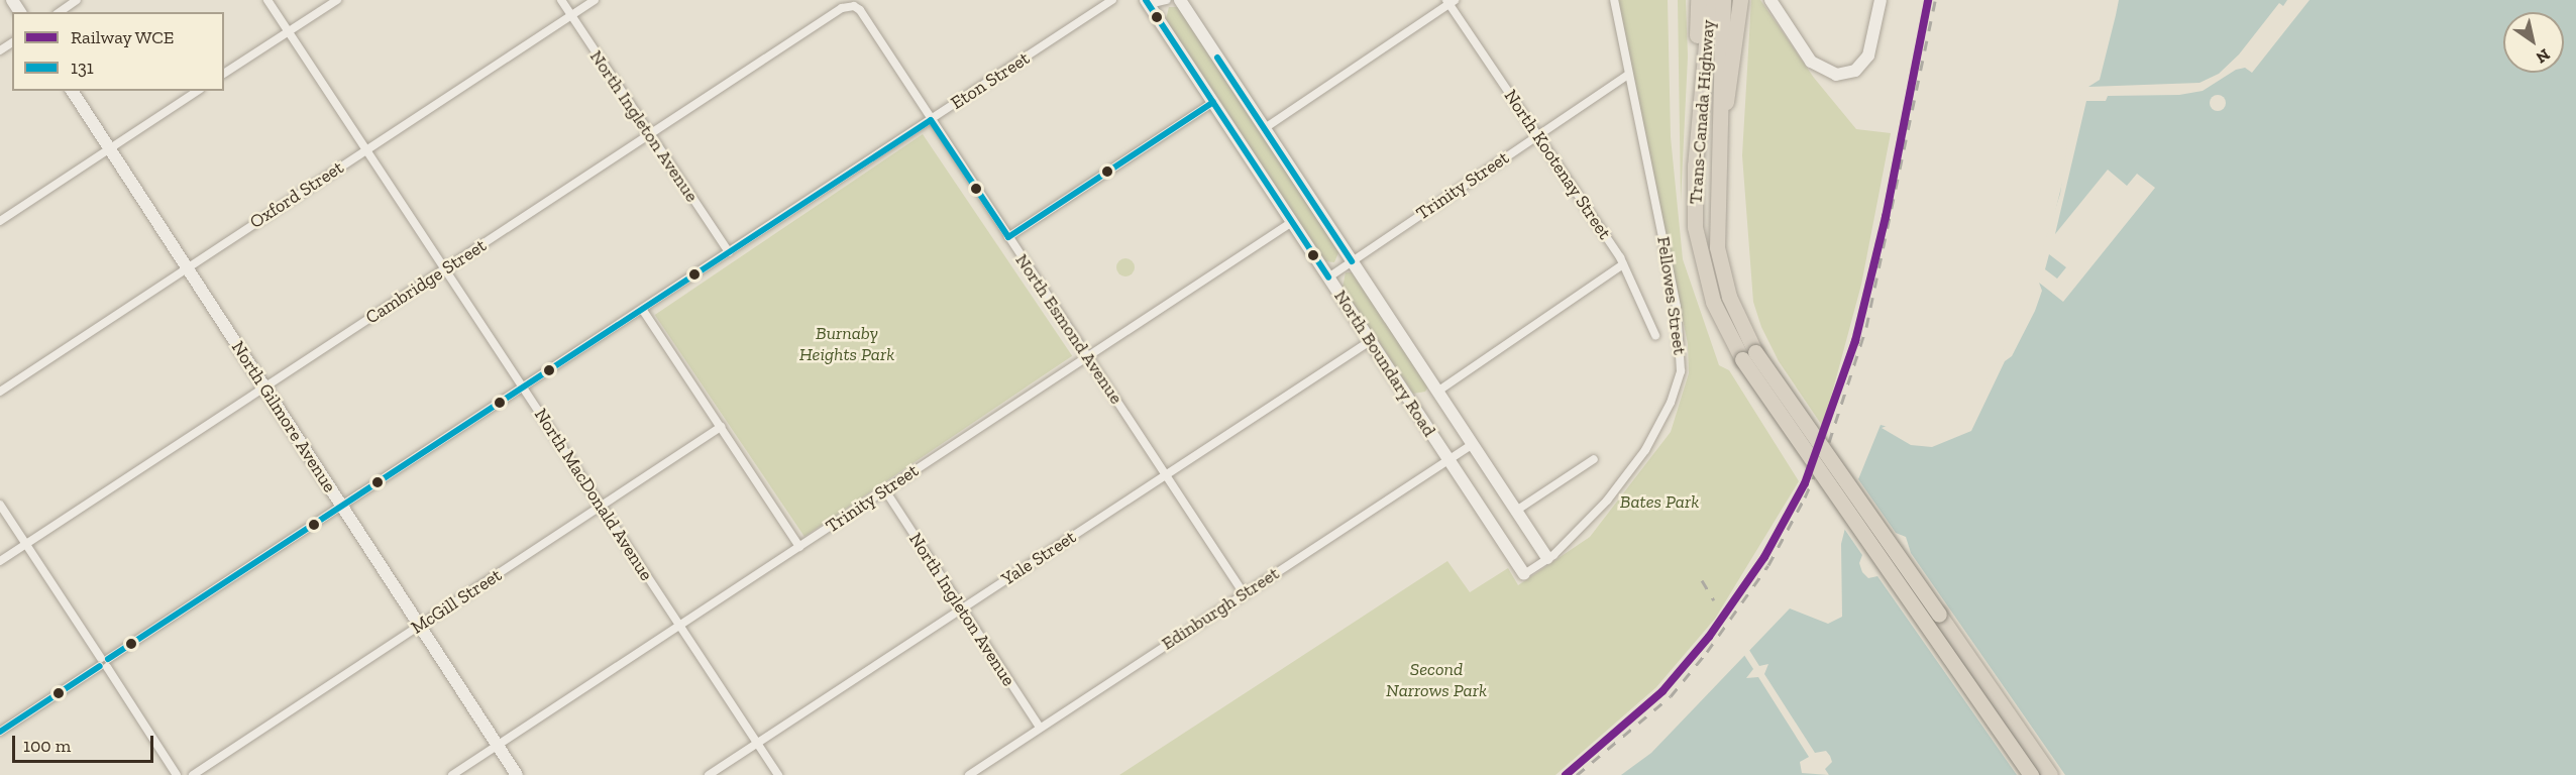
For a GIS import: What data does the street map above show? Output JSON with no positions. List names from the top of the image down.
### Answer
{
  "streets": {
    "highway": ["Trans-Canada Highway"],
    "street": [
      "Eton Street",
      "North Ingleton Avenue",
      "North Kootenay Street",
      "Trinity Street",
      "Oxford Street",
      "Cambridge Street",
      "Fellowes Street",
      "North Esmond Avenue",
      "North Boundary Road",
      "North Gilmore Avenue",
      "North MacDonald Avenue",
      "Yale Street",
      "McGill Street",
      "Edinburgh Street"
    ]
  },
  "crossings": [
    ["Eton Street", "North Ingleton Avenue"],
    ["Eton Street", "North Esmond Avenue"],
    ["Eton Street", "North Gilmore Avenue"],
    ["Eton Street", "North MacDonald Avenue"],
    ["North Ingleton Avenue", "Trinity Street"],
    ["North Ingleton Avenue", "Oxford Street"],
    ["North Ingleton Avenue", "Cambridge Street"],
    ["North Ingleton Avenue", "Yale Street"],
    ["North Ingleton Avenue", "Edinburgh Street"],
    ["North Kootenay Street", "Trinity Street"],
    ["Trinity Street", "Fellowes Street"],
    ["Trinity Street", "North Esmond Avenue"],
    ["Trinity Street", "North Boundary Road"],
    ["Trinity Street", "North Gilmore Avenue"],
    ["Trinity Street", "North MacDonald Avenue"],
    ["Oxford Street", "North Gilmore Avenue"],
    ["Oxford Street", "North MacDonald Avenue"],
    ["Cambridge Street", "North Esmond Avenue"],
    ["Cambridge Street", "North Gilmore Avenue"],
    ["Cambridge Street", "North MacDonald Avenue"],
    ["Fellowes Street", "North Boundary Road"],
    ["North Esmond Avenue", "Yale Street"],
    ["North Esmond Avenue", "Edinburgh Street"],
    ["North Boundary Road", "Yale Street"],
    ["North Boundary Road", "Edinburgh Street"],
    ["North Gilmore Avenue", "McGill Street"],
    ["North MacDonald Avenue", "Yale Street"],
    ["North MacDonald Avenue", "McGill Street"]
  ],
  "parks": ["Burnaby Heights Park", "Bates Park", "Second Narrows Park"],
  "lines": ["rail line WCE", "transit line 131"],
  "legend": ["Railway WCE", "131"],
  "scale_bar": "100 m",
  "north": "bottom right"
}
